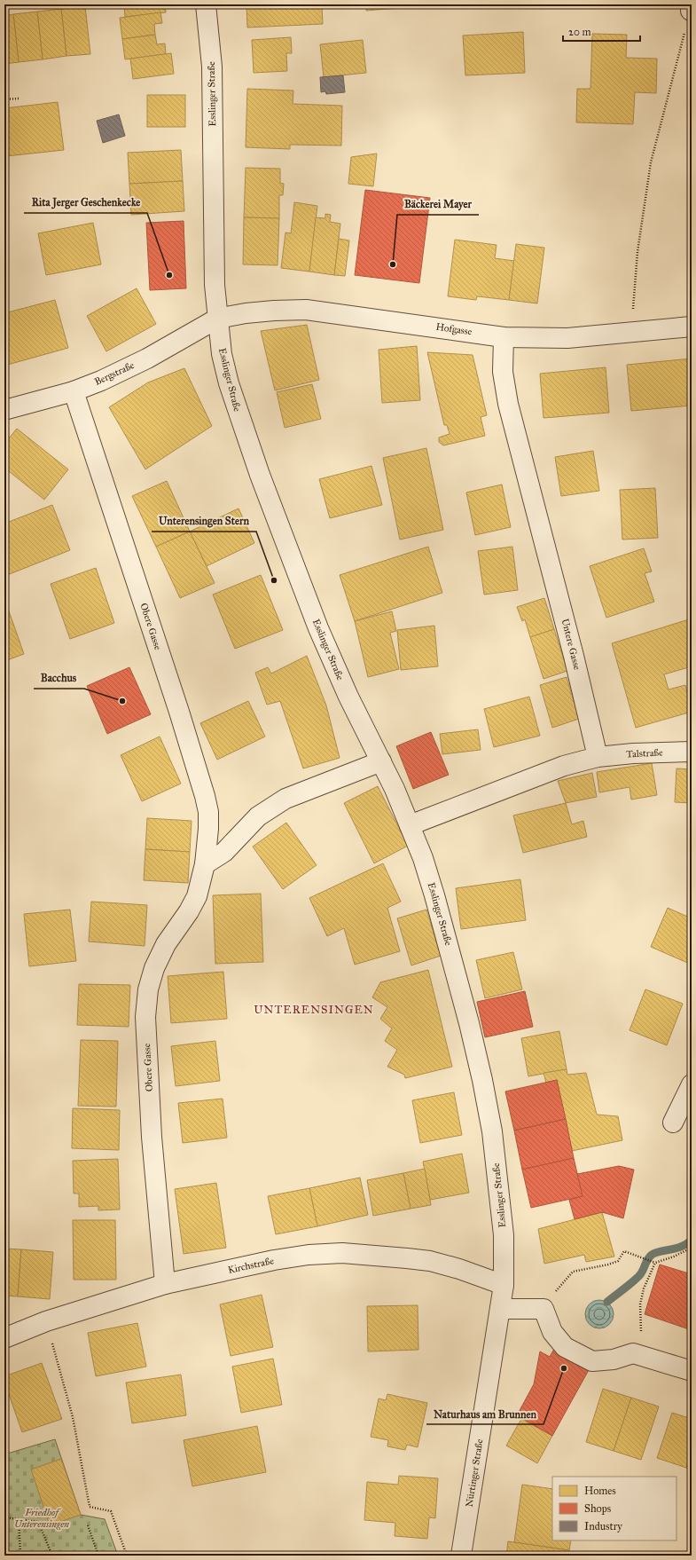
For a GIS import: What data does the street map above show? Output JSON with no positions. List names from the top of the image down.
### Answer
{
  "streets": {
    "street": [
      "Esslinger Straße",
      "Hofgasse",
      "Bergstraße",
      "Obere Gasse",
      "Untere Gasse",
      "Talstraße",
      "Kirchstraße",
      "Nürtinger Straße"
    ]
  },
  "crossings": [
    ["Esslinger Straße", "Hofgasse"],
    ["Esslinger Straße", "Bergstraße"],
    ["Esslinger Straße", "Kirchstraße"],
    ["Esslinger Straße", "Nürtinger Straße"],
    ["Hofgasse", "Bergstraße"],
    ["Hofgasse", "Untere Gasse"],
    ["Bergstraße", "Obere Gasse"],
    ["Obere Gasse", "Kirchstraße"],
    ["Untere Gasse", "Talstraße"],
    ["Kirchstraße", "Nürtinger Straße"]
  ],
  "districts": ["UNTERENSINGEN"],
  "parks": ["Friedhof Unterensingen"],
  "places": [
    "Bäckerei Mayer",
    "Rita Jerger Geschenkecke",
    "Unterensingen Stern",
    "Bacchus",
    "Naturhaus am Brunnen"
  ],
  "legend": ["Homes", "Shops", "Industry"],
  "scale_bar": "20 m"
}
